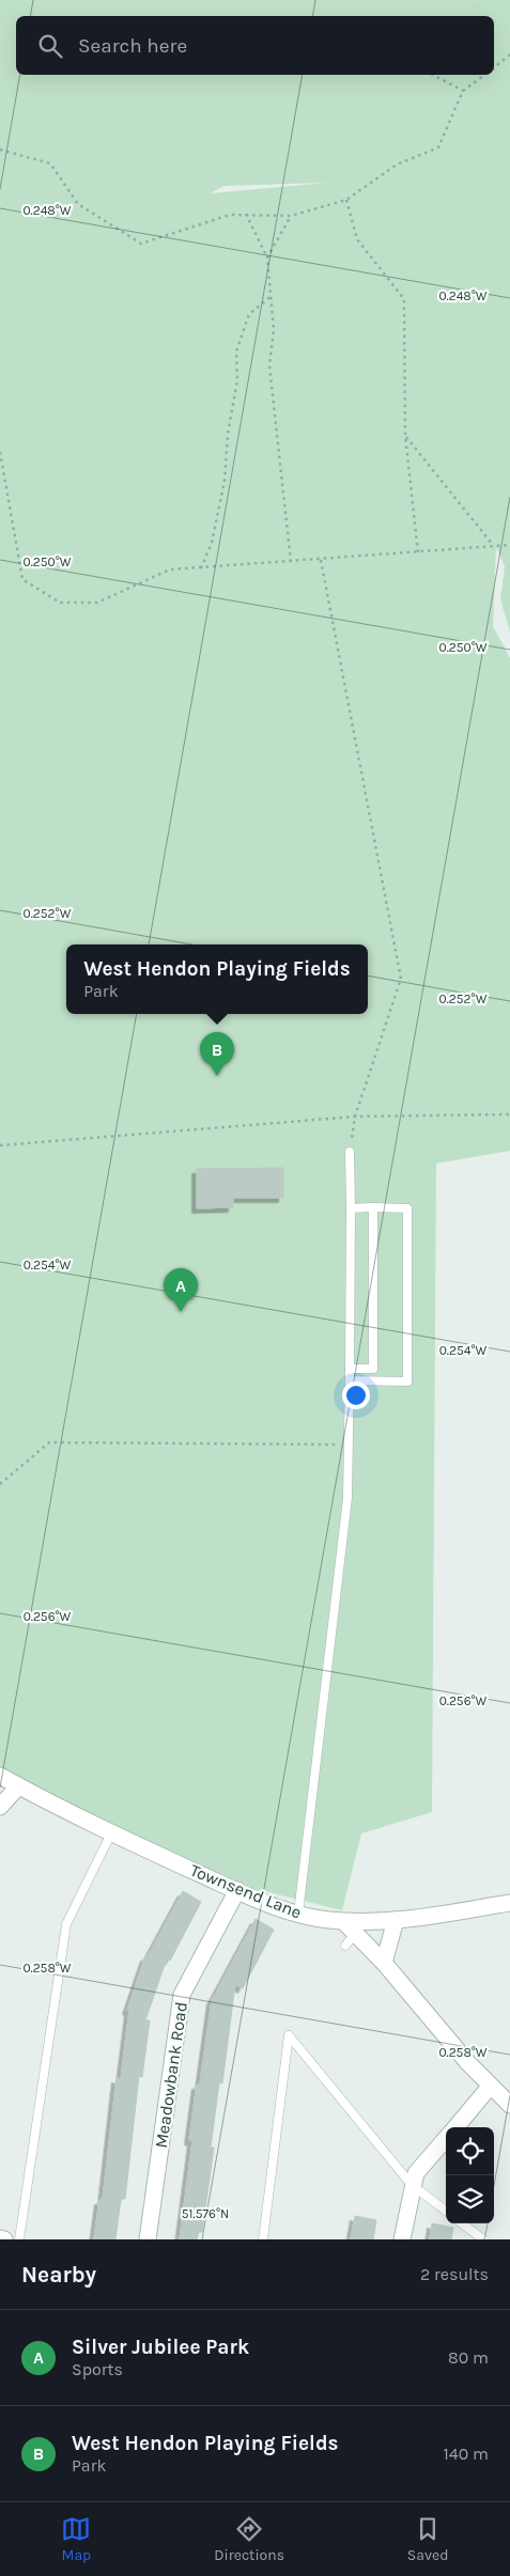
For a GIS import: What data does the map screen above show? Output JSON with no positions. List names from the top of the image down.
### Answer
{
  "streets": {
    "street": ["Townsend Lane", "Meadowbank Road"]
  },
  "crossings": [
    ["Townsend Lane", "Meadowbank Road"]
  ],
  "page": {
    "search": "Search here",
    "popup": ["West Hendon Playing Fields", "Park"],
    "pins": ["B", "A"],
    "heading": ["Nearby", "2 results"],
    "list": [
      {
        "mark": "A",
        "name": "Silver Jubilee Park",
        "note": "Sports",
        "value": "80 m"
      },
      {
        "mark": "B",
        "name": "West Hendon Playing Fields",
        "note": "Park",
        "value": "140 m"
      }
    ],
    "nav": ["Map", "Directions", "Saved"]
  },
  "coordinates": [
    "0.248°W",
    "0.250°W",
    "0.252°W",
    "0.254°W",
    "0.256°W",
    "0.258°W",
    "51.576°N"
  ]
}
